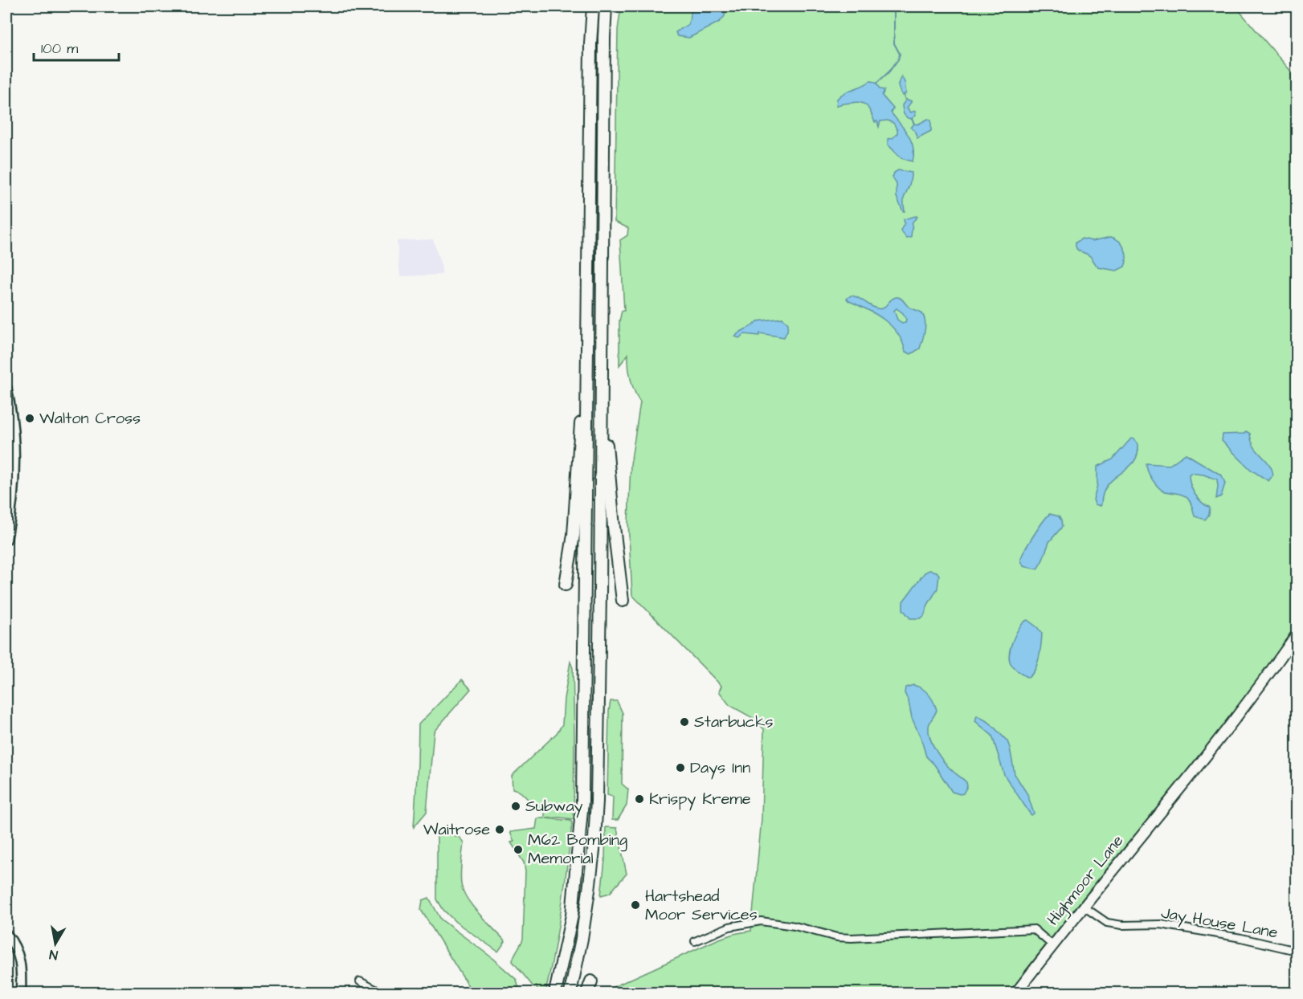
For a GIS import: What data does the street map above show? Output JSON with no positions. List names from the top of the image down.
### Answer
{
  "streets": {
    "main road": ["Highmoor Lane"],
    "street": ["Jay House Lane"]
  },
  "crossings": [
    ["Highmoor Lane", "Jay House Lane"]
  ],
  "places": [
    "Walton Cross",
    "Starbucks",
    "Days Inn",
    "Krispy Kreme",
    "Subway",
    "Waitrose",
    "M62 Bombing Memorial",
    "Hartshead Moor Services"
  ],
  "scale_bar": "100 m",
  "north": "bottom"
}
